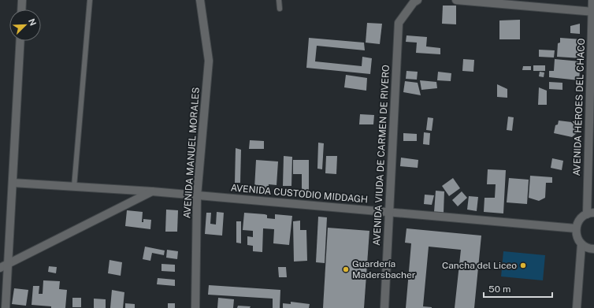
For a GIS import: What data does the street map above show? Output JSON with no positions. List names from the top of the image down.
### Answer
{
  "streets": {
    "street": [
      "AVENIDA HÉROES DEL CHACO",
      "AVENIDA MANUEL MORALES",
      "AVENIDA VIUDA DE CARMEN DE RIVERO",
      "AVENIDA CUSTODIO MIDDAGH"
    ]
  },
  "crossings": [
    ["AVENIDA MANUEL MORALES", "AVENIDA CUSTODIO MIDDAGH"],
    ["AVENIDA VIUDA DE CARMEN DE RIVERO", "AVENIDA CUSTODIO MIDDAGH"]
  ],
  "places": ["Cancha del Liceo", "Guardería Madersbacher"],
  "scale_bar": "50 m",
  "north": "top right"
}
